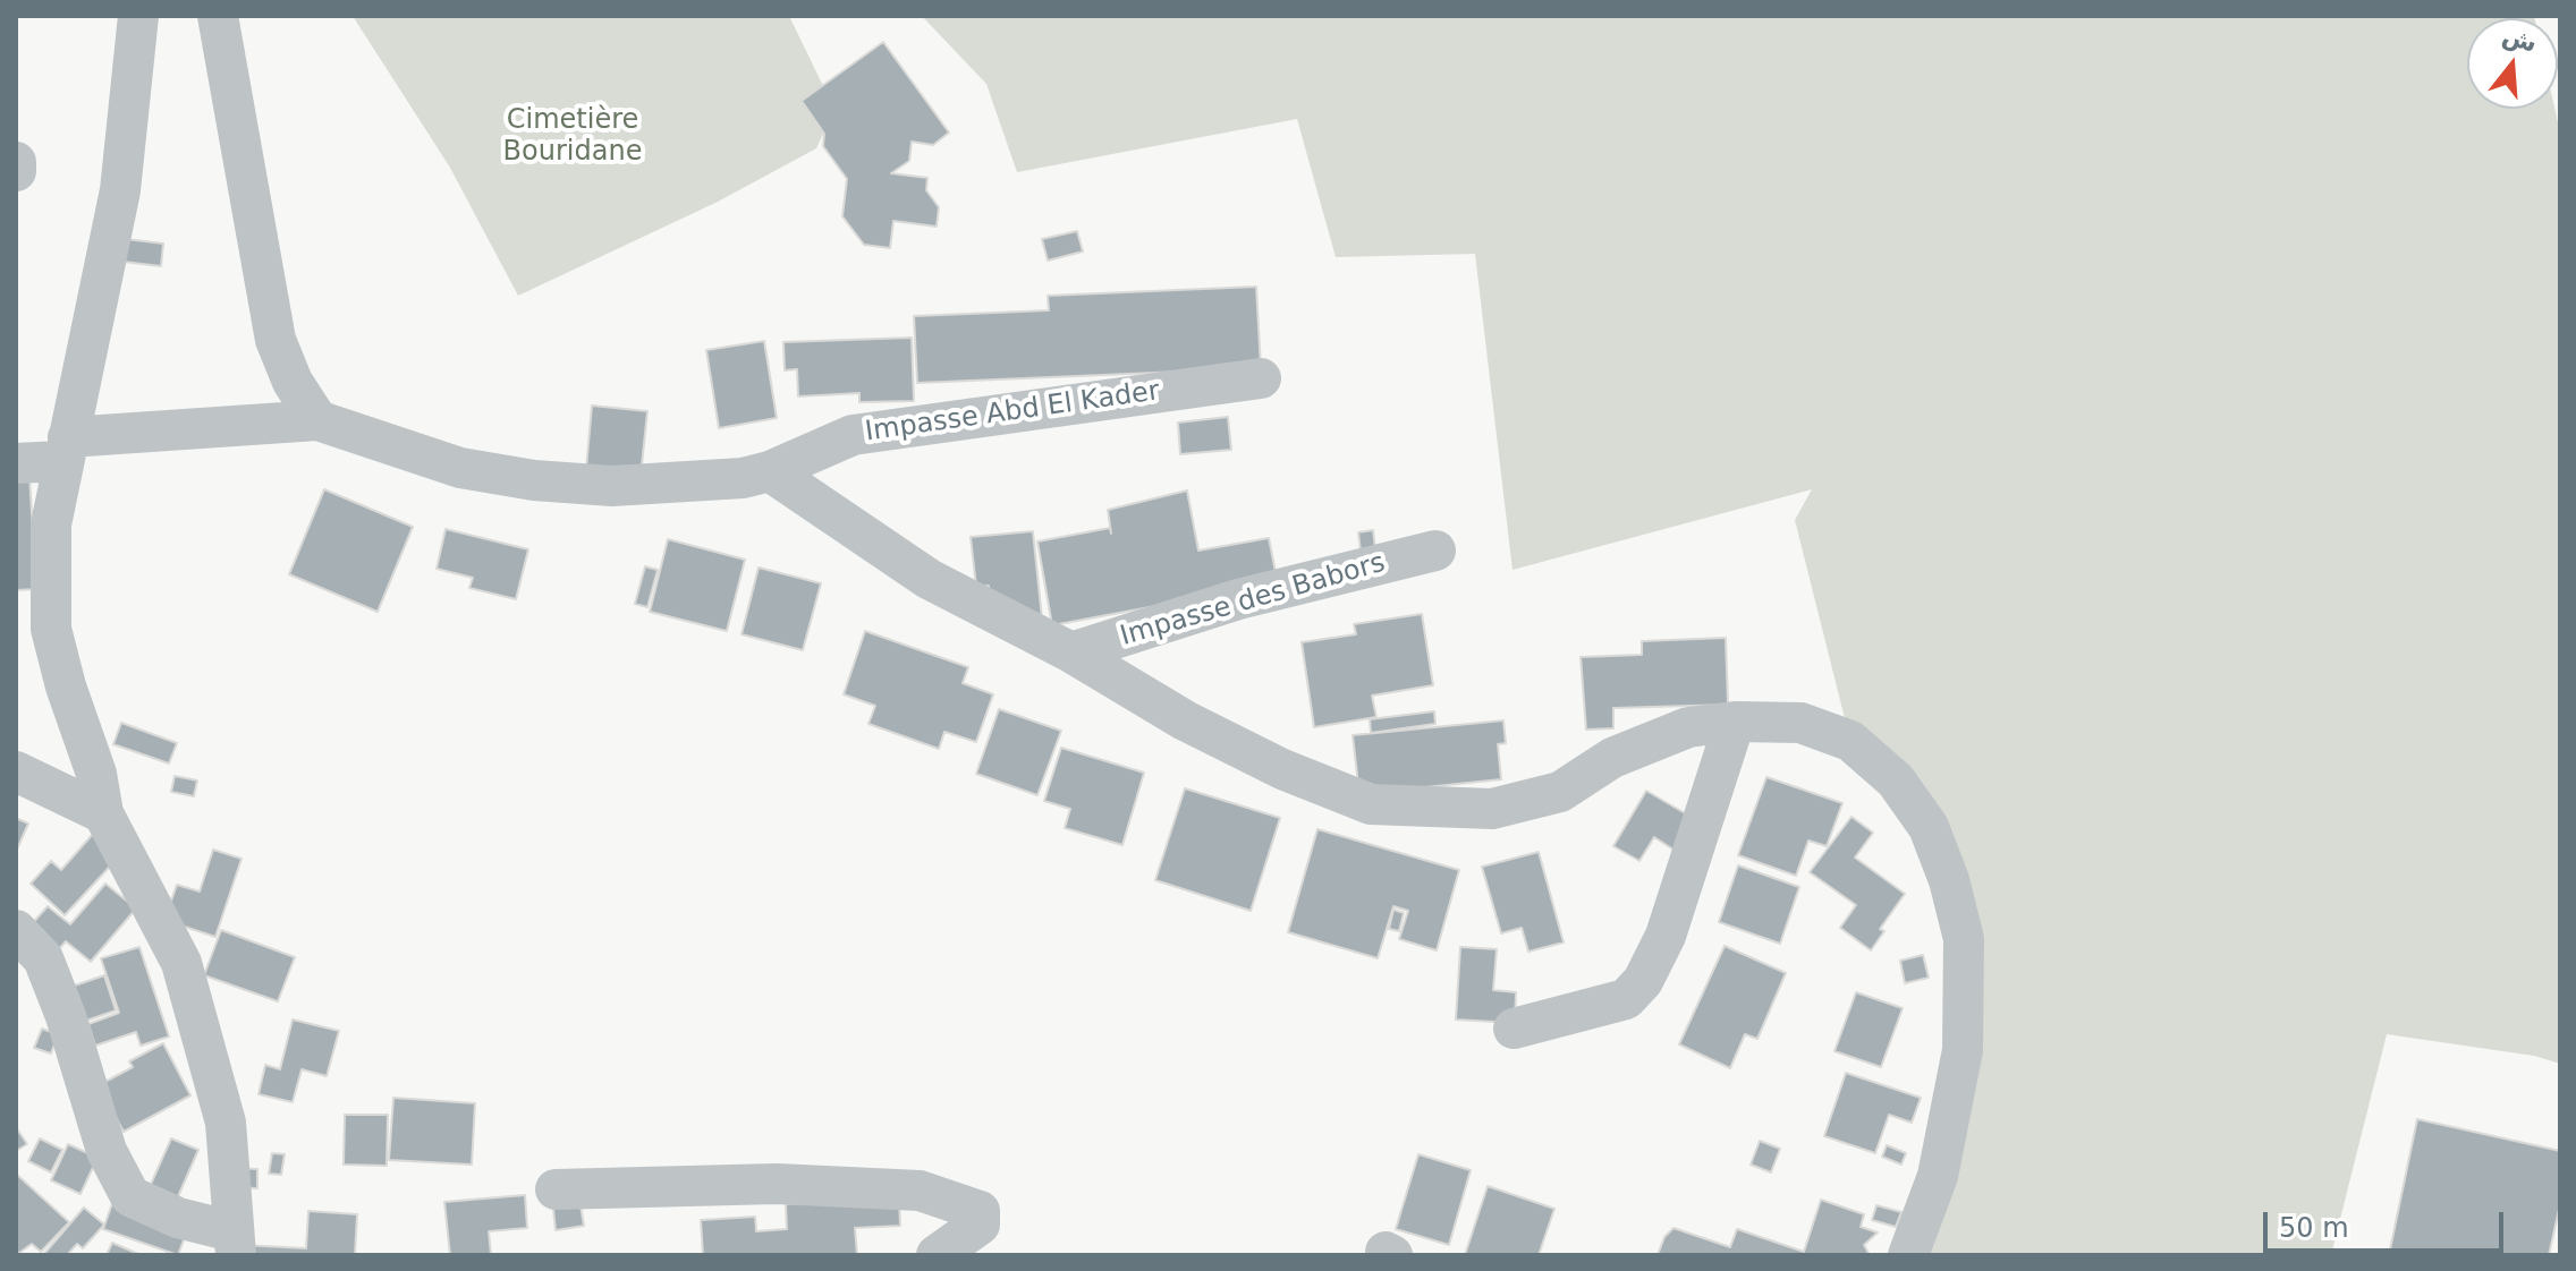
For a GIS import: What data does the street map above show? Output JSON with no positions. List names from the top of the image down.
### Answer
{
  "streets": {
    "street": ["Impasse Abd El Kader", "Impasse des Babors"]
  },
  "parks": ["Cimetière Bouridane"],
  "scale_bar": "50 m",
  "north": "top"
}
